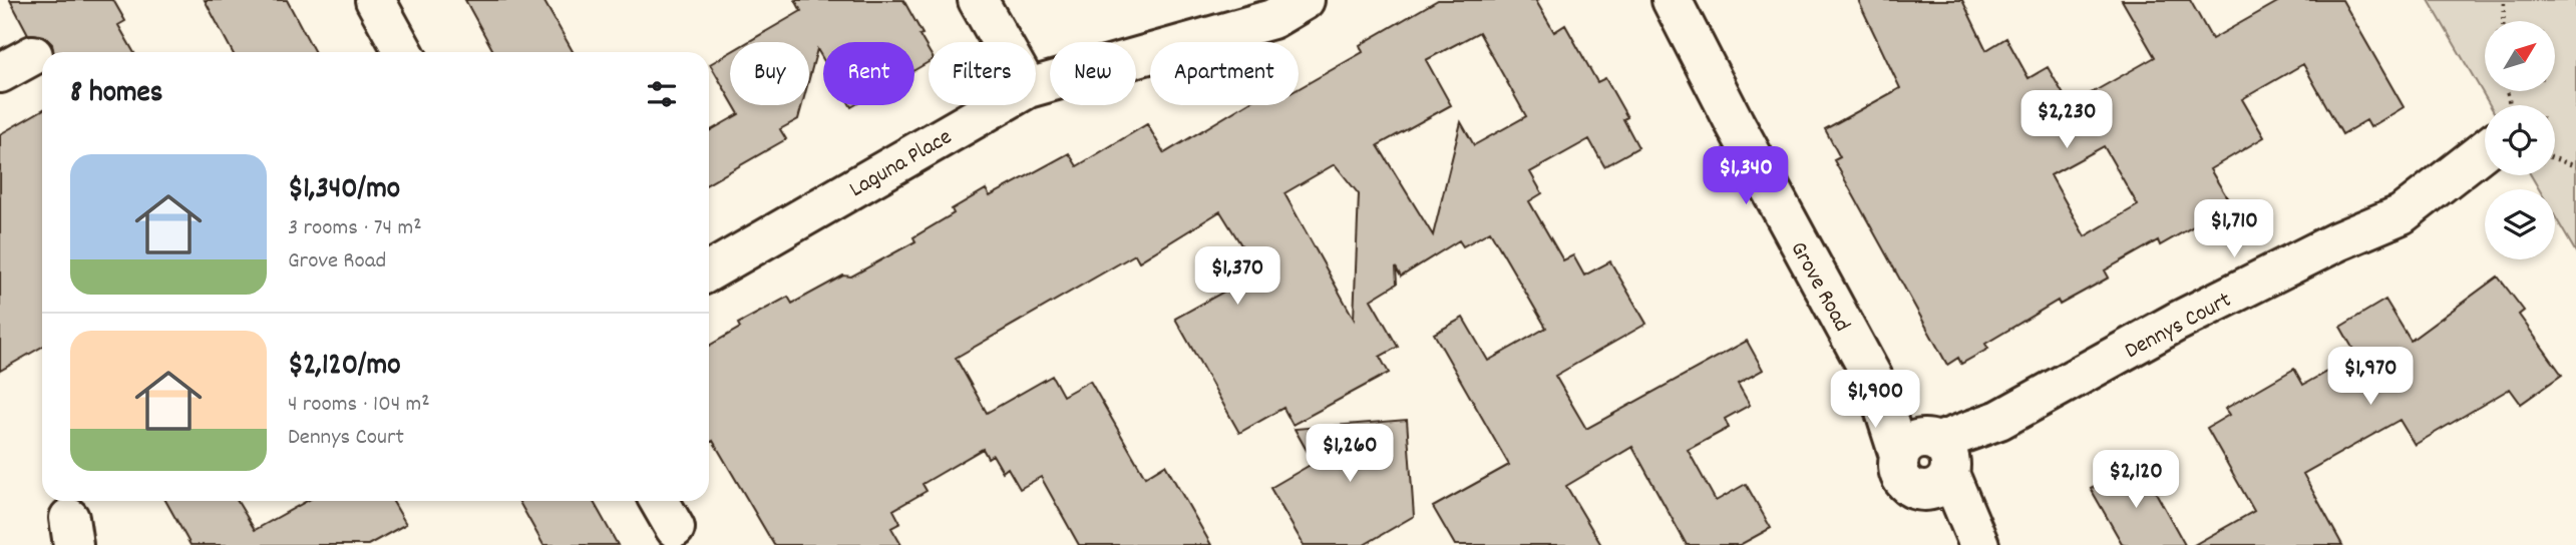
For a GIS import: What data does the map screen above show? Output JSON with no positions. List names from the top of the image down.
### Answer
{
  "streets": {
    "street": ["Laguna Place", "Grove Road", "Dennys Court"]
  },
  "crossings": [
    ["Grove Road", "Dennys Court"]
  ],
  "north": "top right",
  "page": {
    "chip": [
      "Buy",
      "Rent",
      "Filters",
      "New",
      "Apartment"
    ],
    "heading": "8 homes",
    "price": [
      "$2,230",
      "$1,340",
      "$1,710",
      "$1,370",
      "$1,970",
      "$1,900",
      "$1,260",
      "$2,120"
    ],
    "list": [
      {
        "name": "$1,340/mo",
        "note": "3 rooms · 74 m² · Grove Road"
      },
      {
        "name": "$2,120/mo",
        "note": "4 rooms · 104 m² · Dennys Court"
      }
    ]
  }
}
